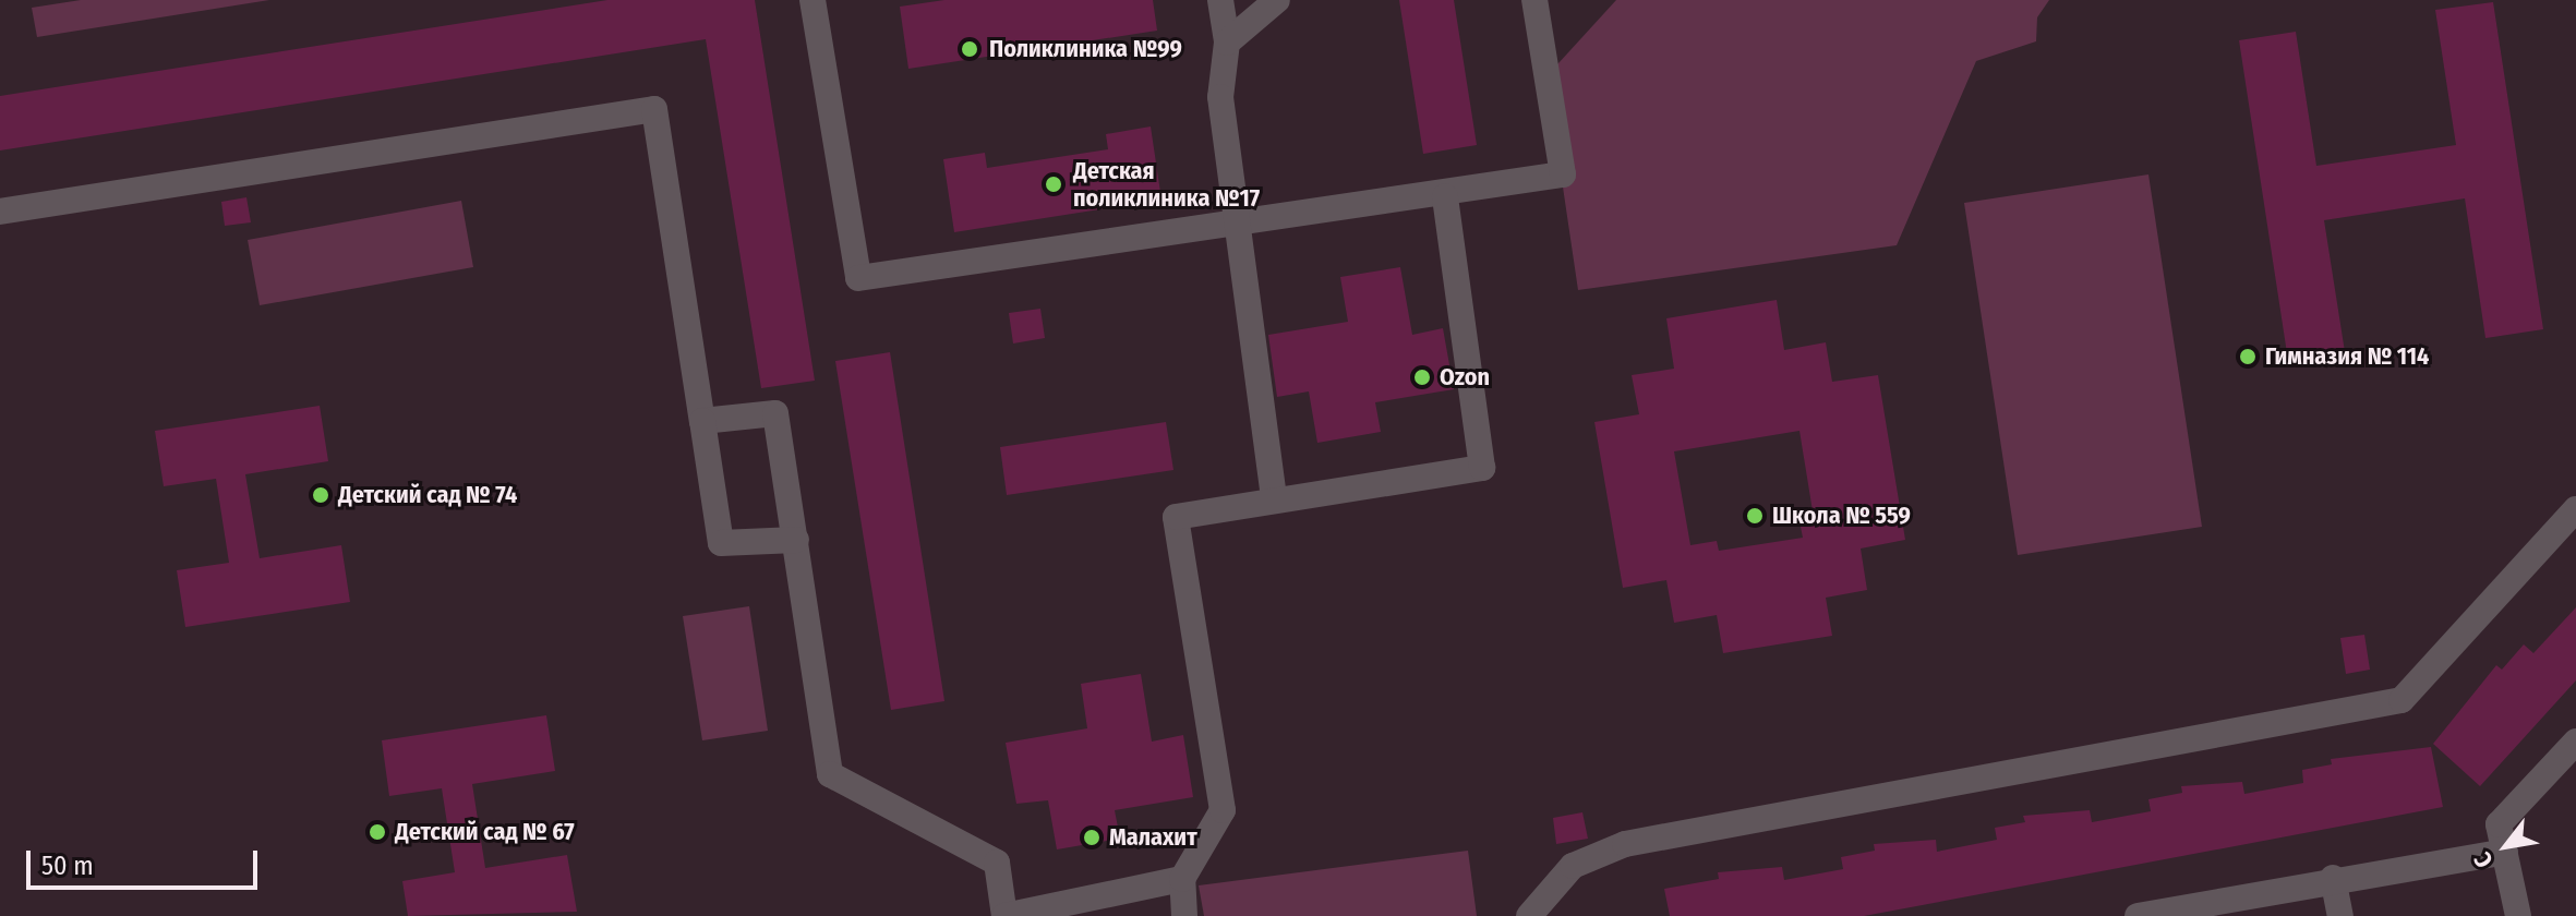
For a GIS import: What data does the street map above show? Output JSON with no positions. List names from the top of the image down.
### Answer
{
  "places": [
    "Поликлиника №99",
    "Детская поликлиника №17",
    "Гимназия № 114",
    "Ozon",
    "Детский сад № 74",
    "Школа № 559",
    "Детский сад № 67",
    "Малахит"
  ],
  "scale_bar": "50 m",
  "north": "bottom left"
}
